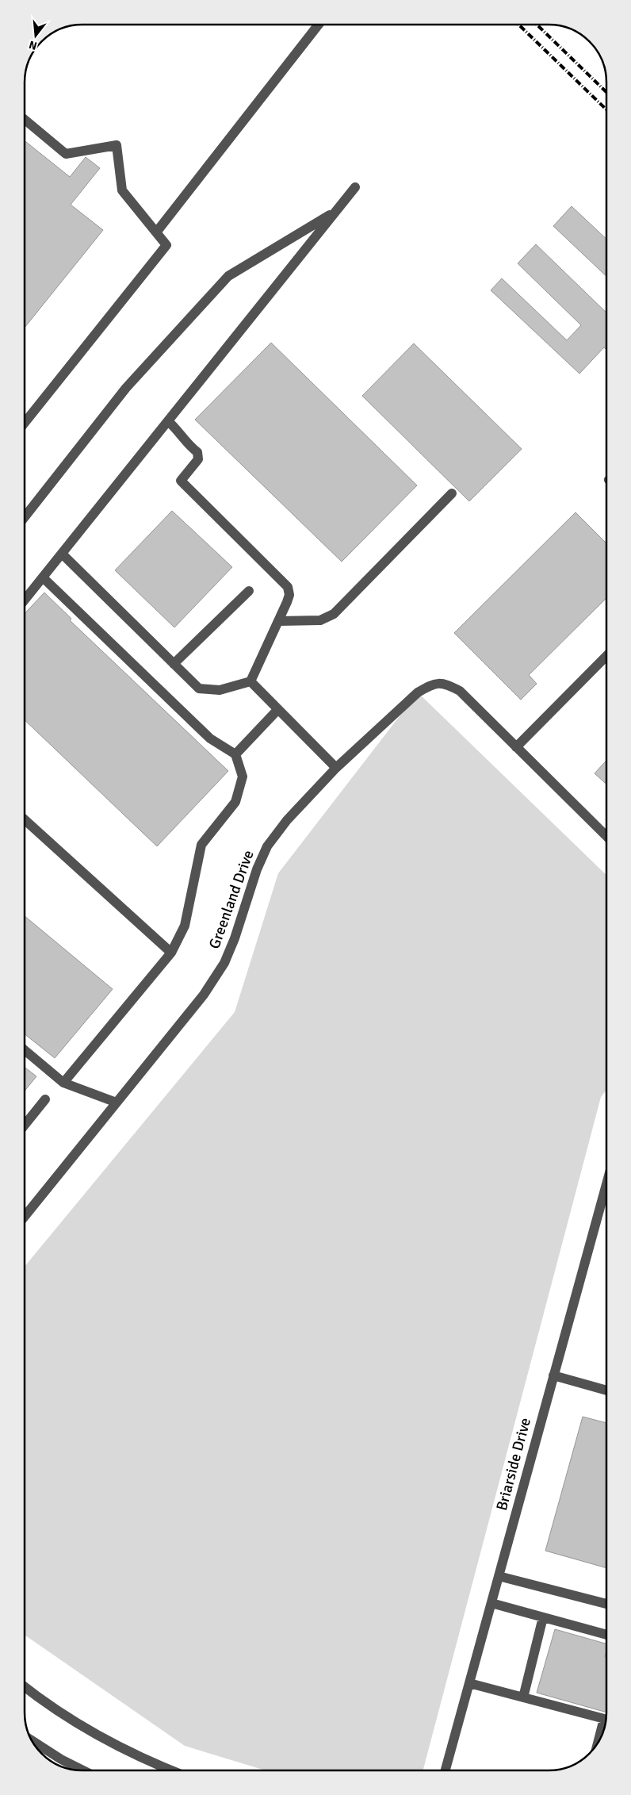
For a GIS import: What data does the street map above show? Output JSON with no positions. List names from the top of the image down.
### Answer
{
  "streets": {
    "street": ["Greenland Drive", "Briarside Drive"]
  },
  "north": "bottom"
}
